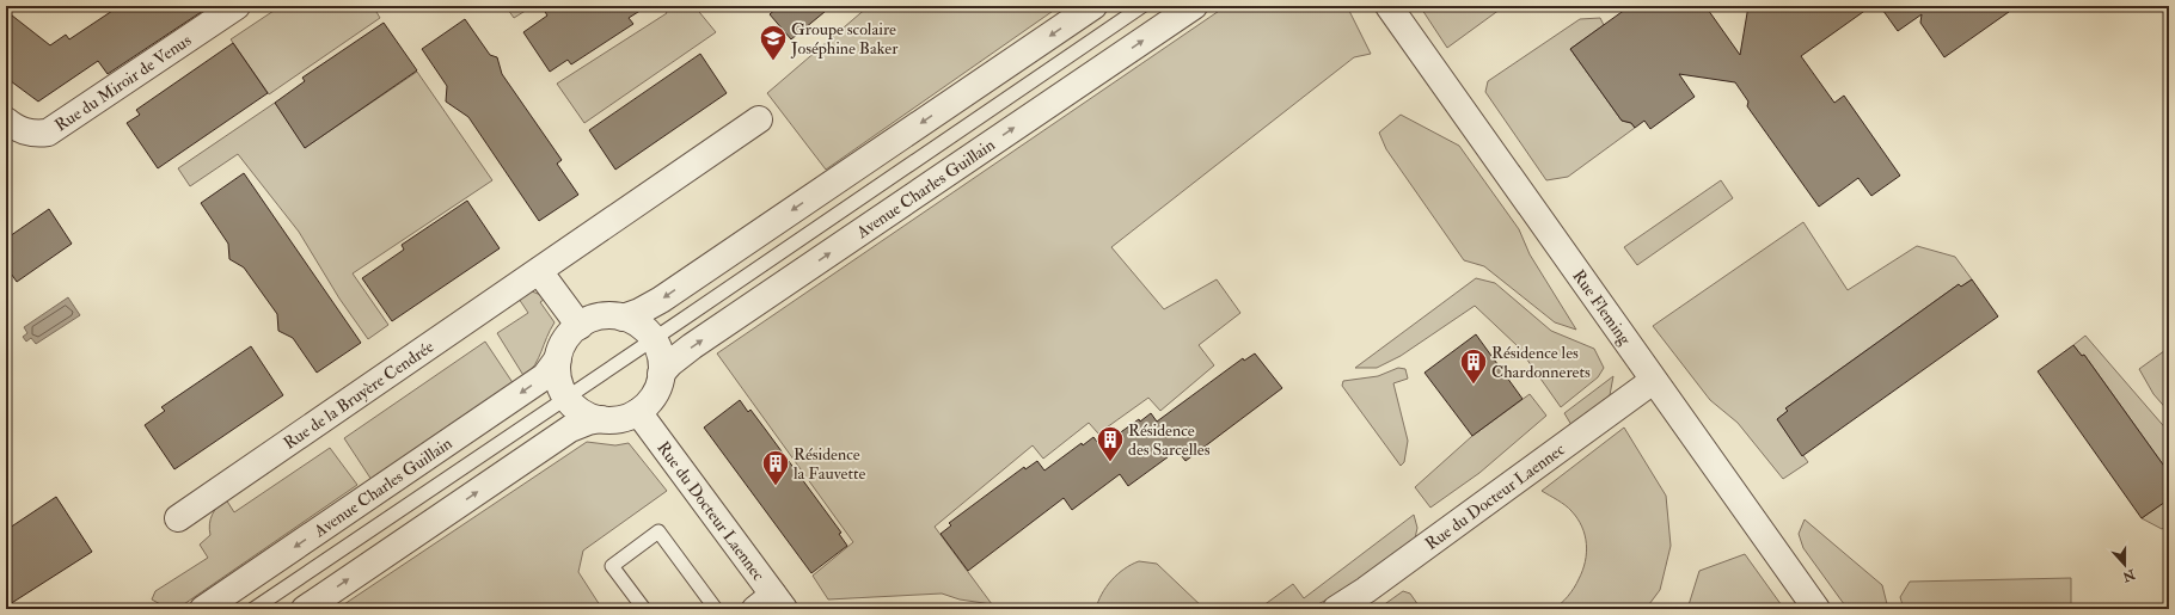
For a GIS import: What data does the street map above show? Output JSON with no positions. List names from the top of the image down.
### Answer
{
  "streets": {
    "street": [
      "Rue du Miroir de Venus",
      "Avenue Charles Guillain",
      "Rue Fleming",
      "Rue de la Bruyère Cendrée",
      "Rue du Docteur Laennec"
    ]
  },
  "crossings": [
    ["Rue Fleming", "Rue du Docteur Laennec"]
  ],
  "places": {
    "school or university": ["Groupe scolaire Joséphine Baker"],
    "building": ["Résidence les Chardonnerets", "Résidence des Sarcelles", "Résidence la Fauvette"]
  },
  "north": "bottom"
}
